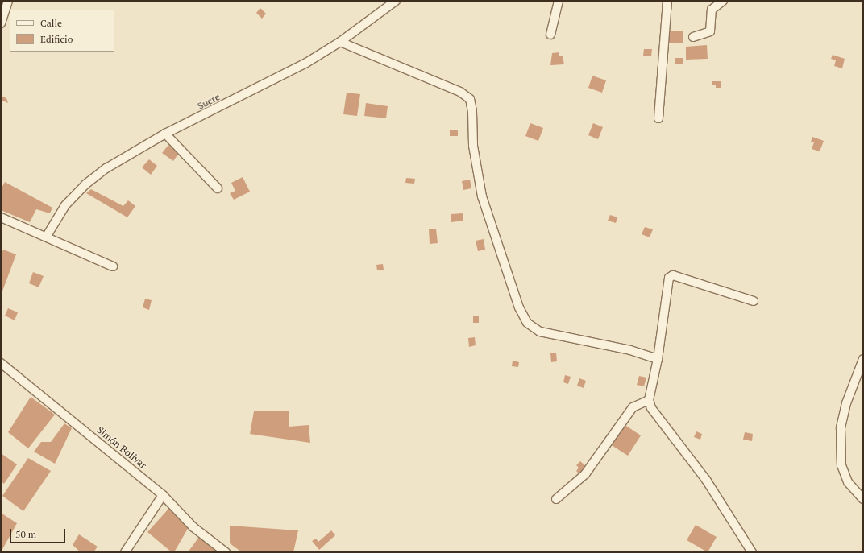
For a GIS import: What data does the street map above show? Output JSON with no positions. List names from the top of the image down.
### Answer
{
  "streets": {
    "street": ["Sucre", "Simón Bolívar"]
  },
  "legend": ["Calle", "Edificio"],
  "scale_bar": "50 m"
}
